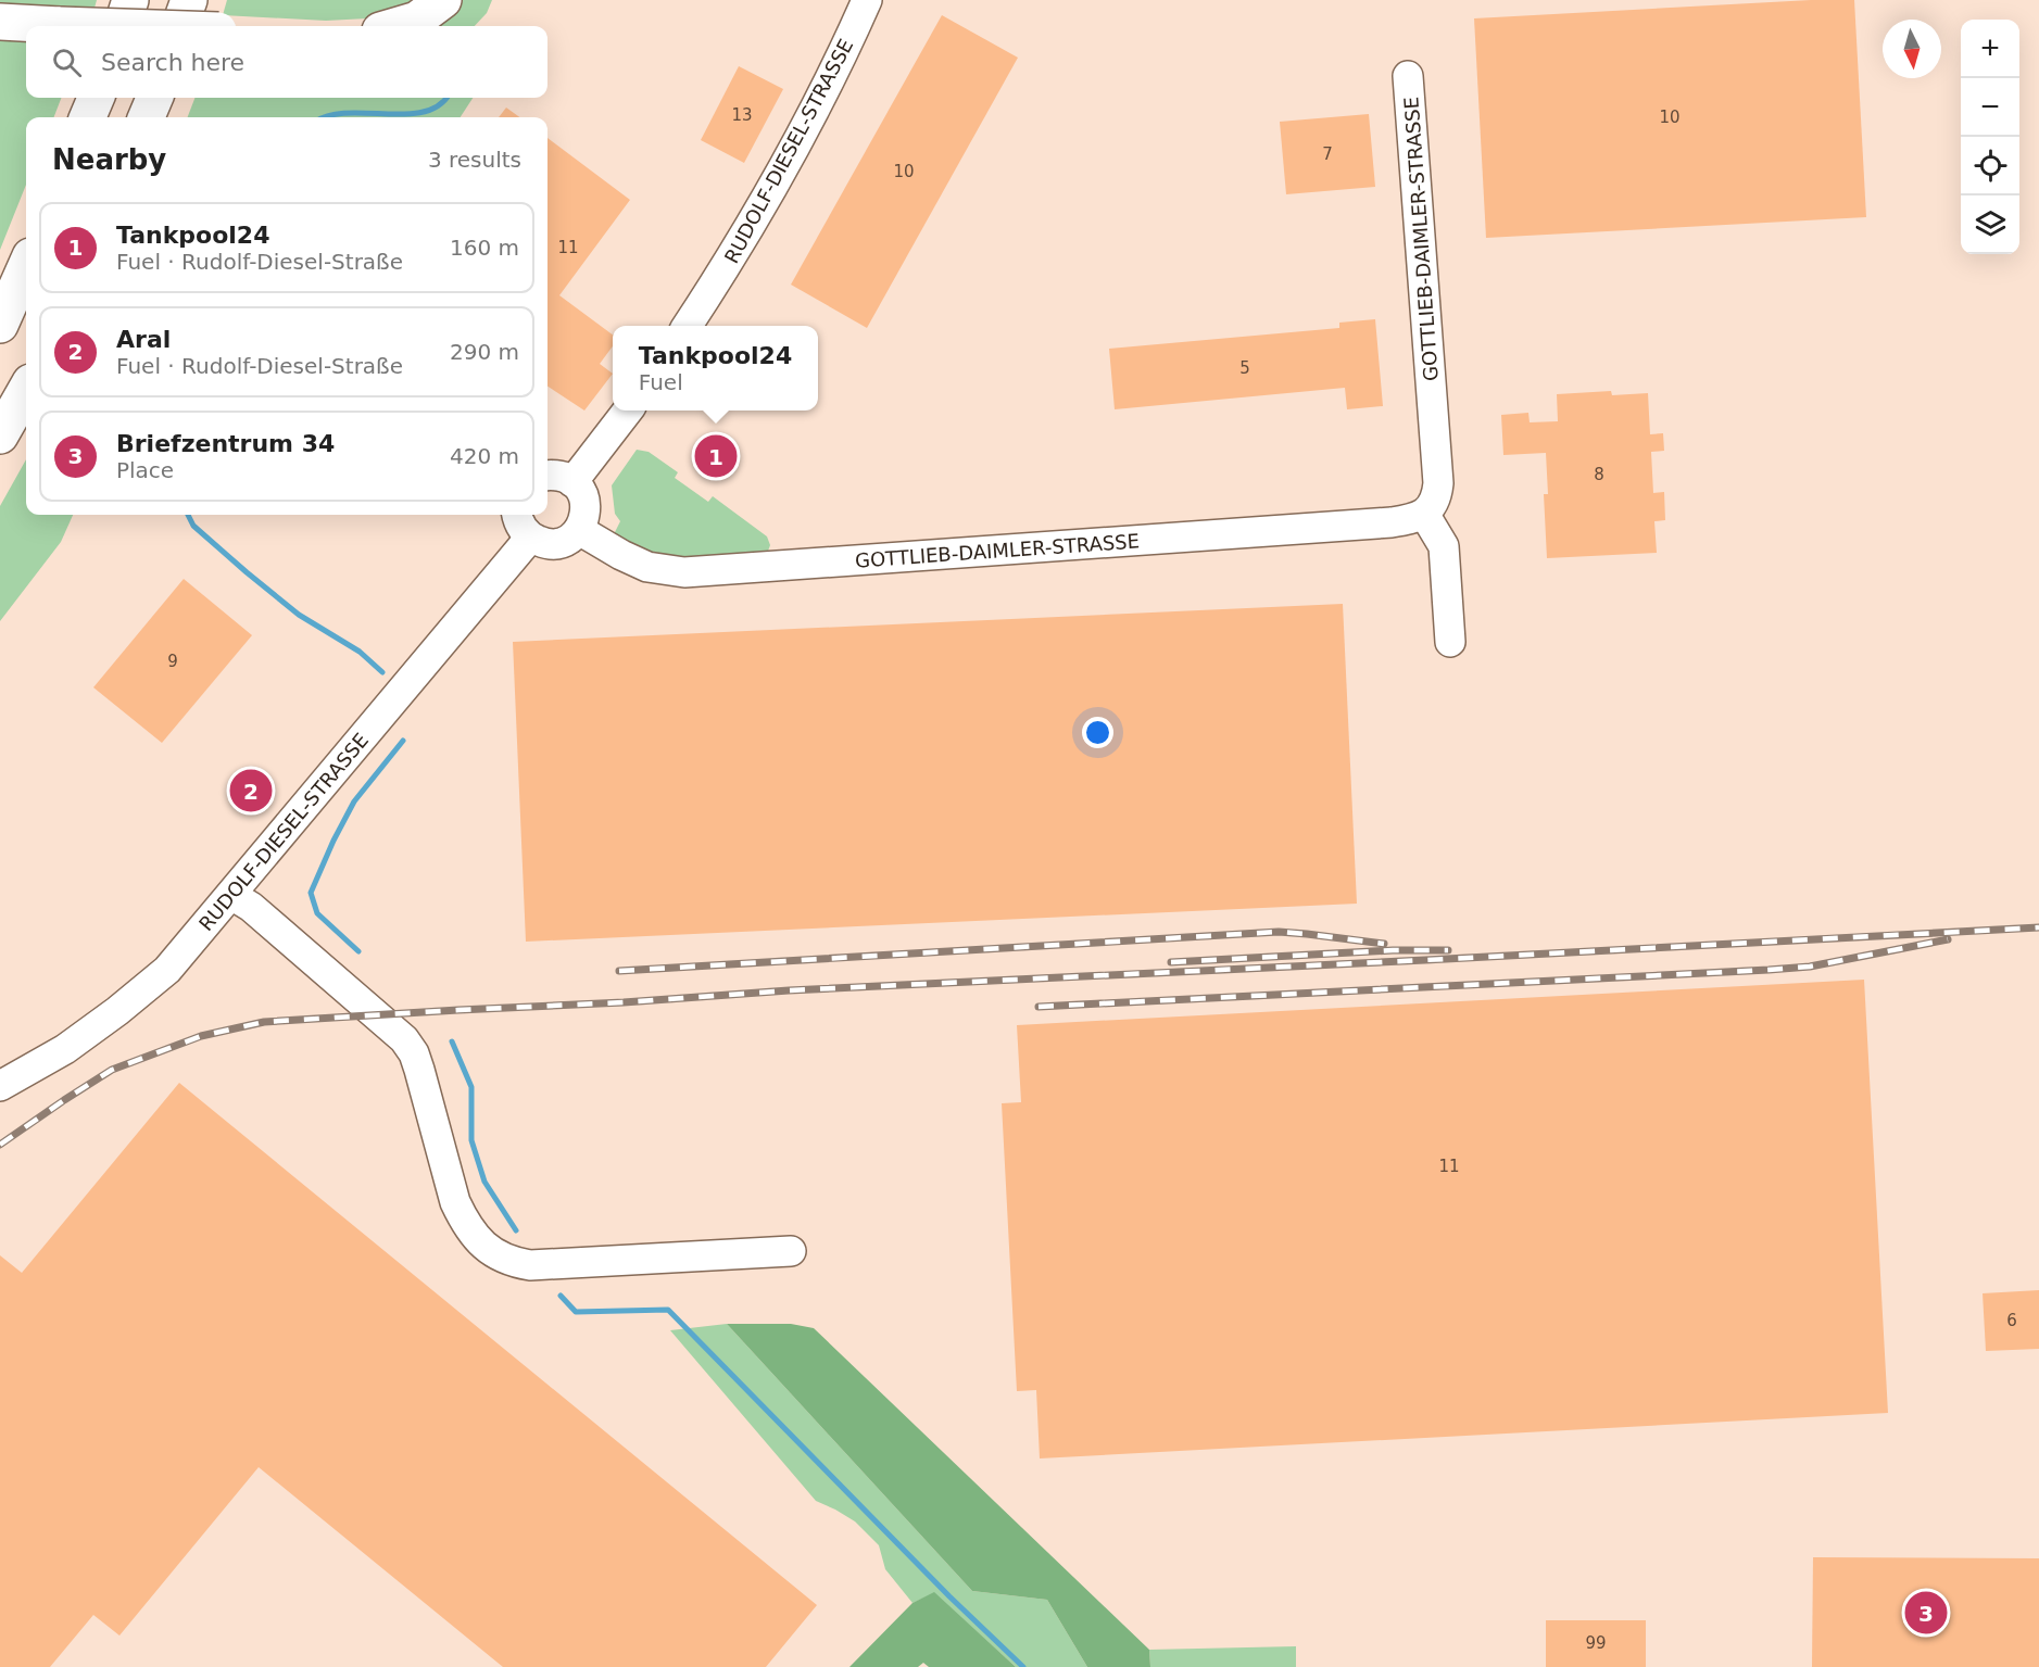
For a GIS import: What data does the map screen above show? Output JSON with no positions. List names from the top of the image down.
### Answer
{
  "streets": {
    "street": ["RUDOLF-DIESEL-STRASSE", "GOTTLIEB-DAIMLER-STRASSE"]
  },
  "house_numbers": [
    "13",
    "10",
    "7",
    "10",
    "11",
    "5",
    "8",
    "9",
    "11",
    "6",
    "99"
  ],
  "north": "bottom",
  "page": {
    "map_buttons": ["+", "−"],
    "search": "Search here",
    "heading": ["Nearby", "3 results"],
    "list": [
      {
        "mark": "1",
        "name": "Tankpool24",
        "note": "Fuel · Rudolf-Diesel-Straße",
        "value": "160 m"
      },
      {
        "mark": "2",
        "name": "Aral",
        "note": "Fuel · Rudolf-Diesel-Straße",
        "value": "290 m"
      },
      {
        "mark": "3",
        "name": "Briefzentrum 34",
        "note": "Place",
        "value": "420 m"
      }
    ],
    "popup": ["Tankpool24", "Fuel"],
    "pins": ["1", "2", "3"]
  }
}
